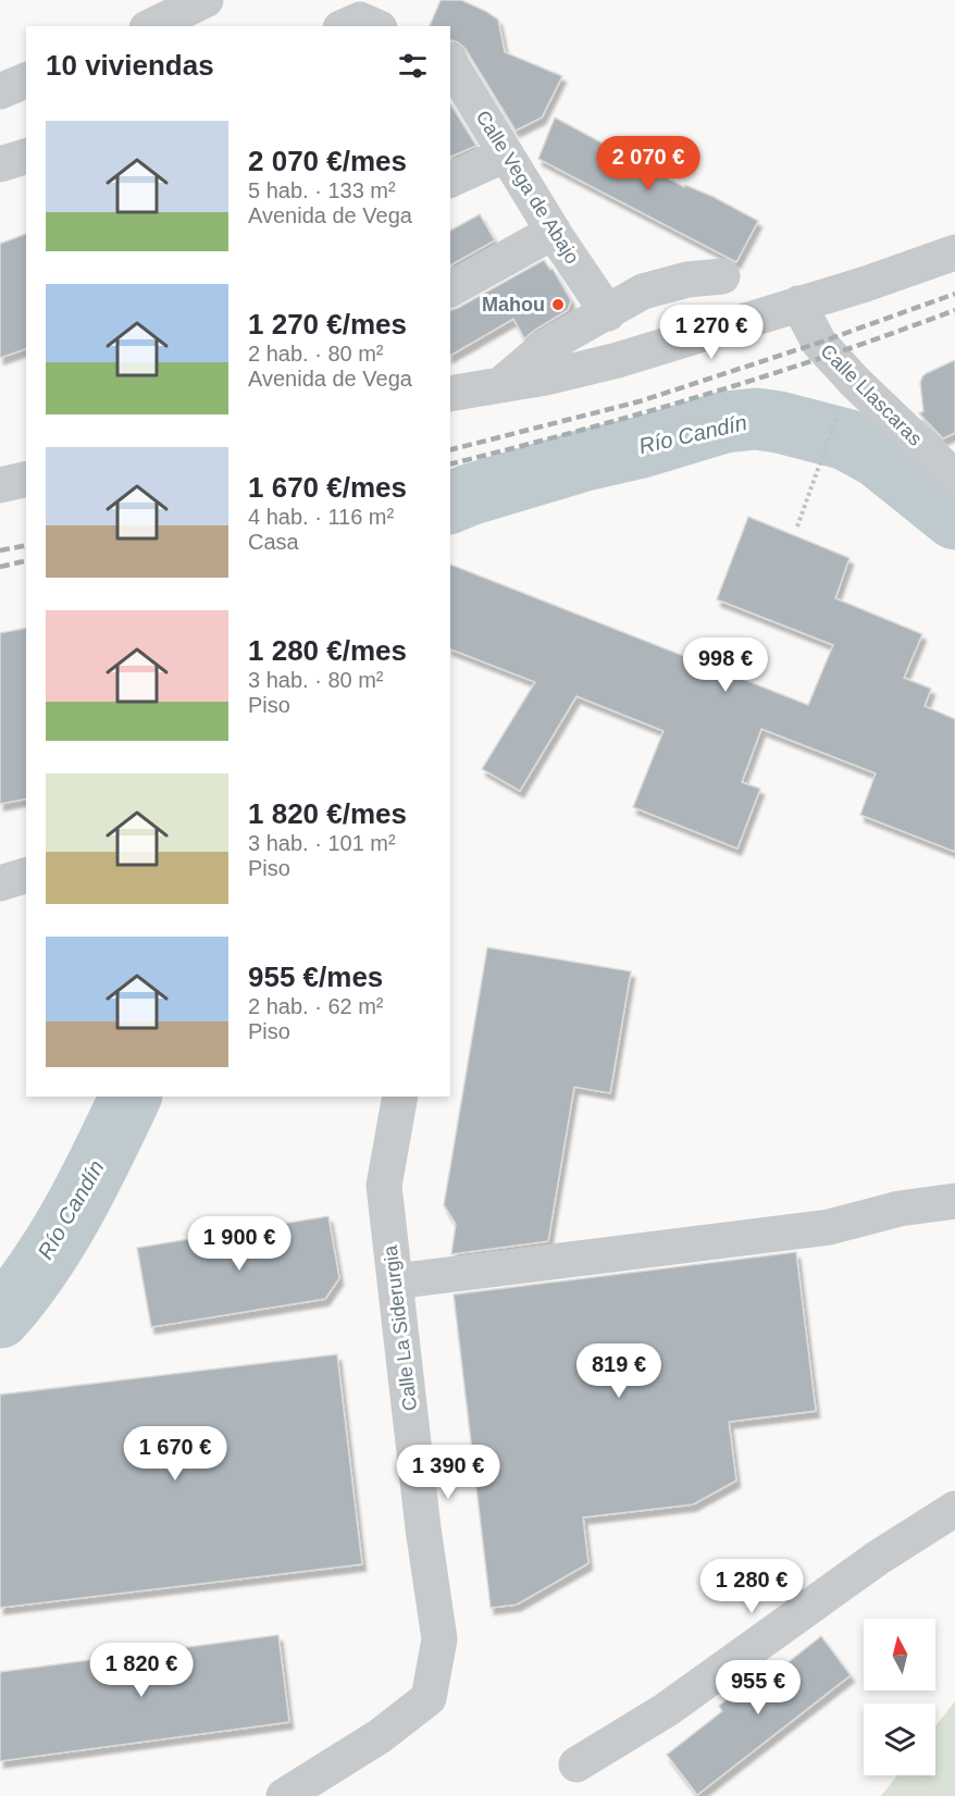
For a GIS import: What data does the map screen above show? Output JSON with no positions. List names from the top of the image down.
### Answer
{
  "streets": {
    "street": ["Calle Vega de Abajo", "Calle Llascaras", "Calle La Siderurgia"]
  },
  "water": ["Río Candín"],
  "places": ["Mahou"],
  "north": "top",
  "page": {
    "heading": "10 viviendas",
    "list": [
      {
        "name": "2 070 €/mes",
        "note": "5 hab. · 133 m² · Avenida de Vega"
      },
      {
        "name": "1 270 €/mes",
        "note": "2 hab. · 80 m² · Avenida de Vega"
      },
      {
        "name": "1 670 €/mes",
        "note": "4 hab. · 116 m² · Casa"
      },
      {
        "name": "1 280 €/mes",
        "note": "3 hab. · 80 m² · Piso"
      },
      {
        "name": "1 820 €/mes",
        "note": "3 hab. · 101 m² · Piso"
      },
      {
        "name": "955 €/mes",
        "note": "2 hab. · 62 m² · Piso"
      }
    ],
    "price": [
      "2 070 €",
      "1 270 €",
      "998 €",
      "1 900 €",
      "819 €",
      "1 670 €",
      "1 390 €",
      "1 280 €",
      "1 820 €",
      "955 €"
    ]
  }
}
